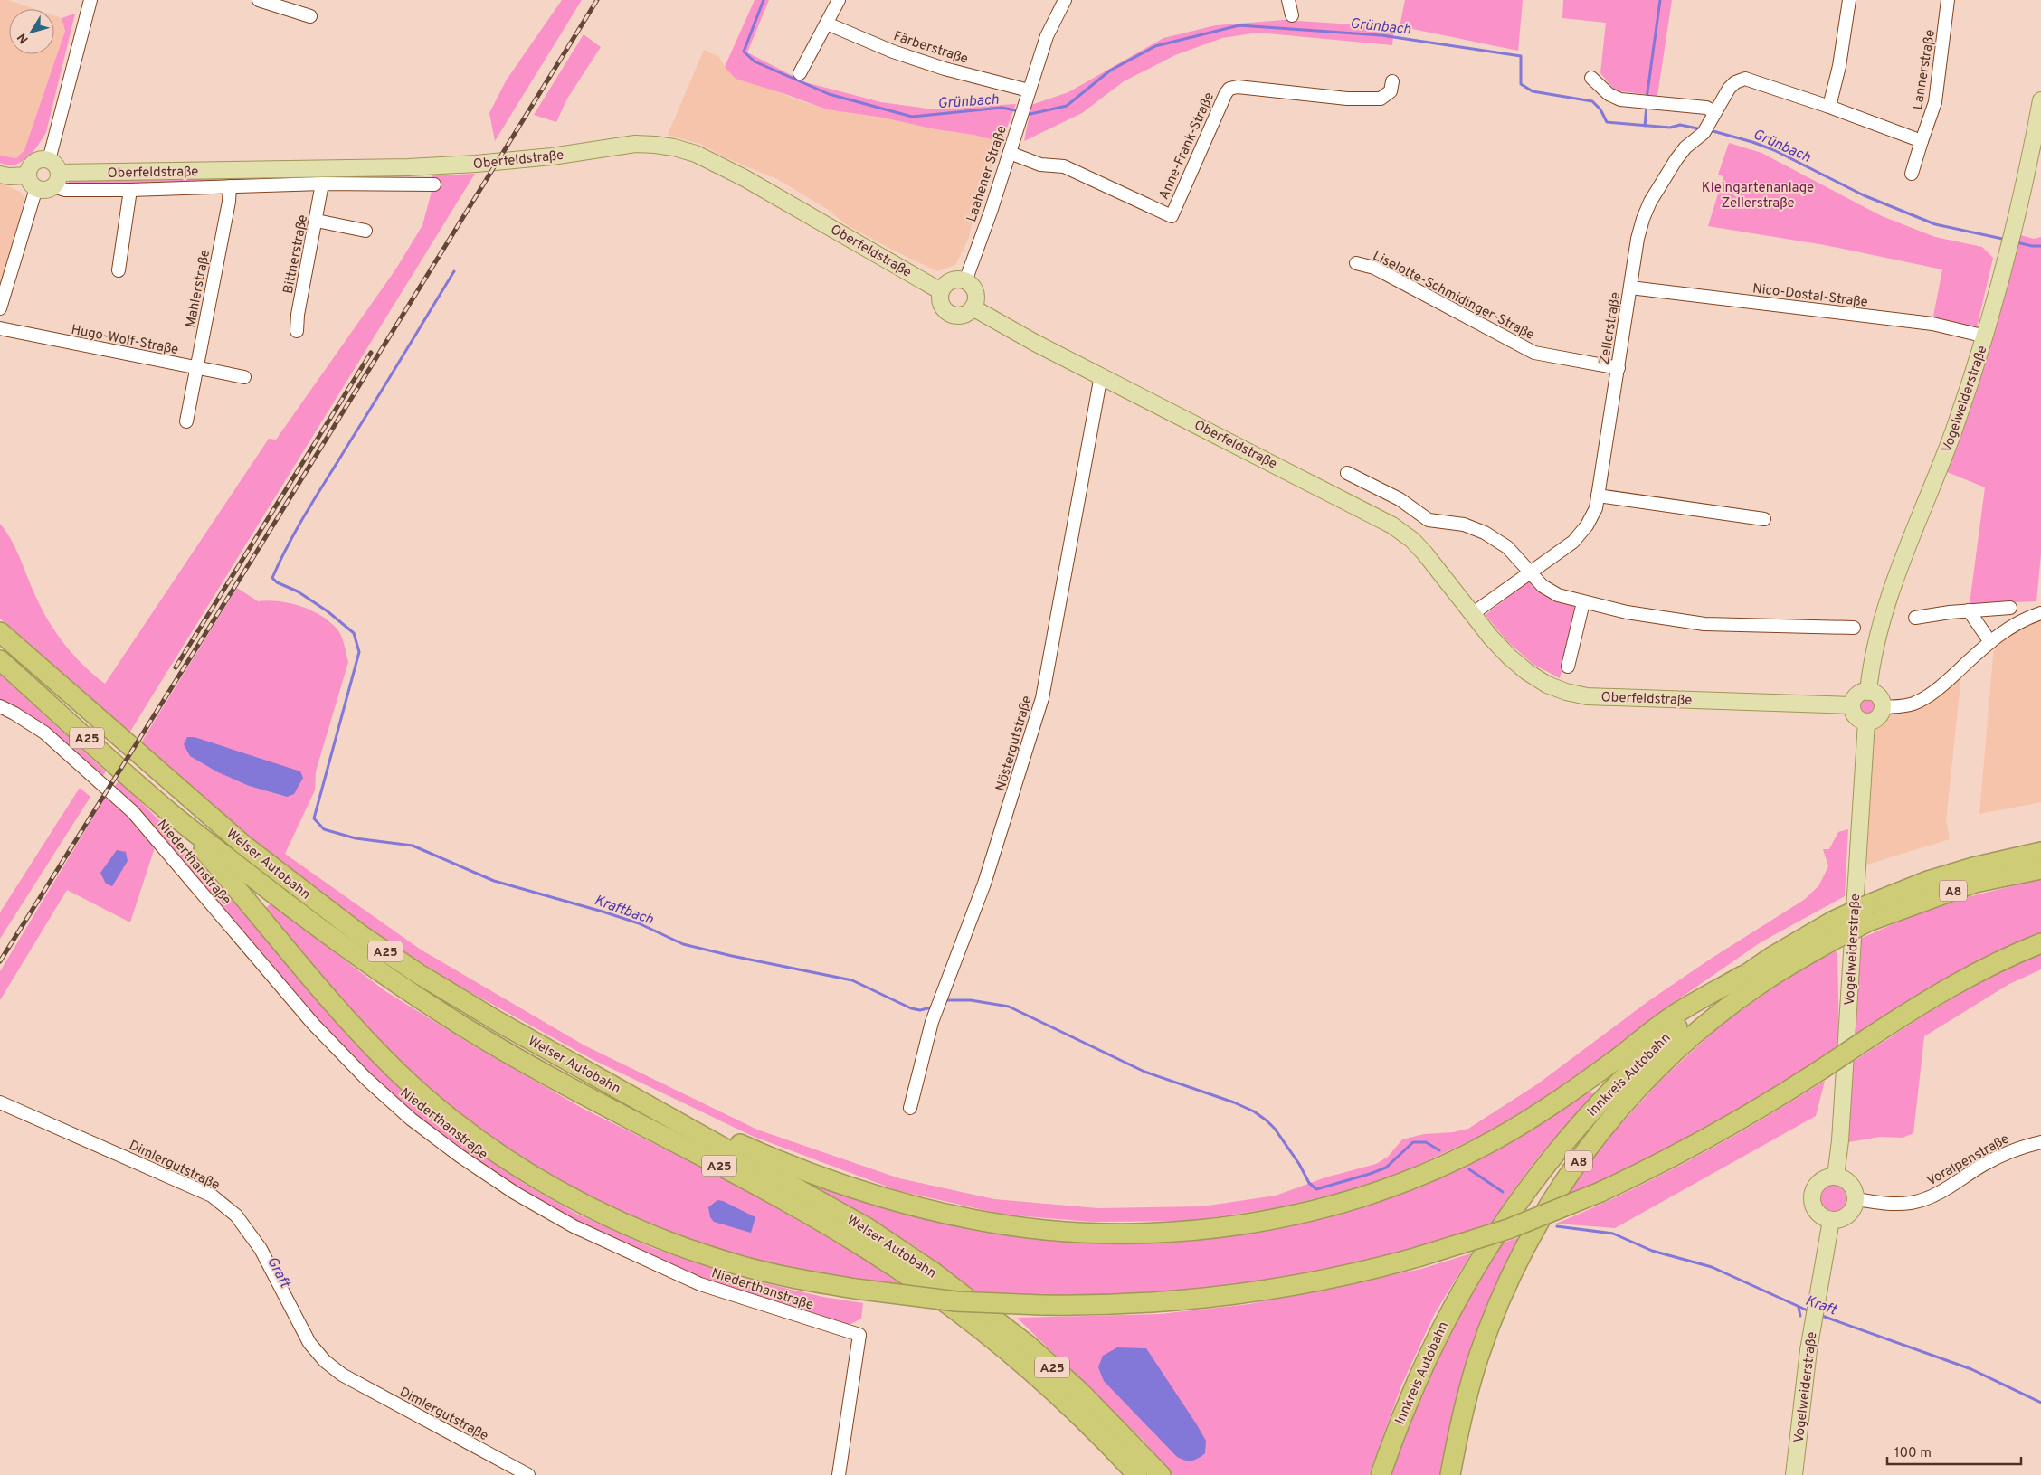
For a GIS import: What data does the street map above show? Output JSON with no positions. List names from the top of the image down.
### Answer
{
  "streets": {
    "highway": [
      "A25",
      "Welser Autobahn",
      "A8",
      "Innkreis Autobahn"
    ],
    "main road": ["Oberfeldstraße", "Vogelweiderstraße"],
    "street": [
      "Färberstraße",
      "Lannerstraße",
      "Anne-Frank-Straße",
      "Laahener Straße",
      "Bittnerstraße",
      "Mahlerstraße",
      "Liselotte-Schmidinger-Straße",
      "Nico-Dostal-Straße",
      "Zellerstraße",
      "Hugo-Wolf-Straße",
      "Nöstergutstraße",
      "Niederthanstraße",
      "Voralpenstraße",
      "Dimlergutstraße"
    ]
  },
  "crossings": [
    ["Färberstraße", "Laahener Straße"],
    ["Anne-Frank-Straße", "Laahener Straße"],
    ["Oberfeldstraße", "Laahener Straße"],
    ["Oberfeldstraße", "Bittnerstraße"],
    ["Oberfeldstraße", "Mahlerstraße"],
    ["Oberfeldstraße", "Vogelweiderstraße"],
    ["Oberfeldstraße", "Nöstergutstraße"],
    ["Mahlerstraße", "Hugo-Wolf-Straße"],
    ["Liselotte-Schmidinger-Straße", "Zellerstraße"],
    ["Nico-Dostal-Straße", "Zellerstraße"],
    ["Nico-Dostal-Straße", "Vogelweiderstraße"],
    ["Vogelweiderstraße", "Voralpenstraße"]
  ],
  "water": [
    "Grünbach",
    "Kraftbach",
    "Graft",
    "Kraft"
  ],
  "parks": ["Kleingartenanlage Zellerstraße"],
  "scale_bar": "100 m",
  "north": "bottom left"
}
